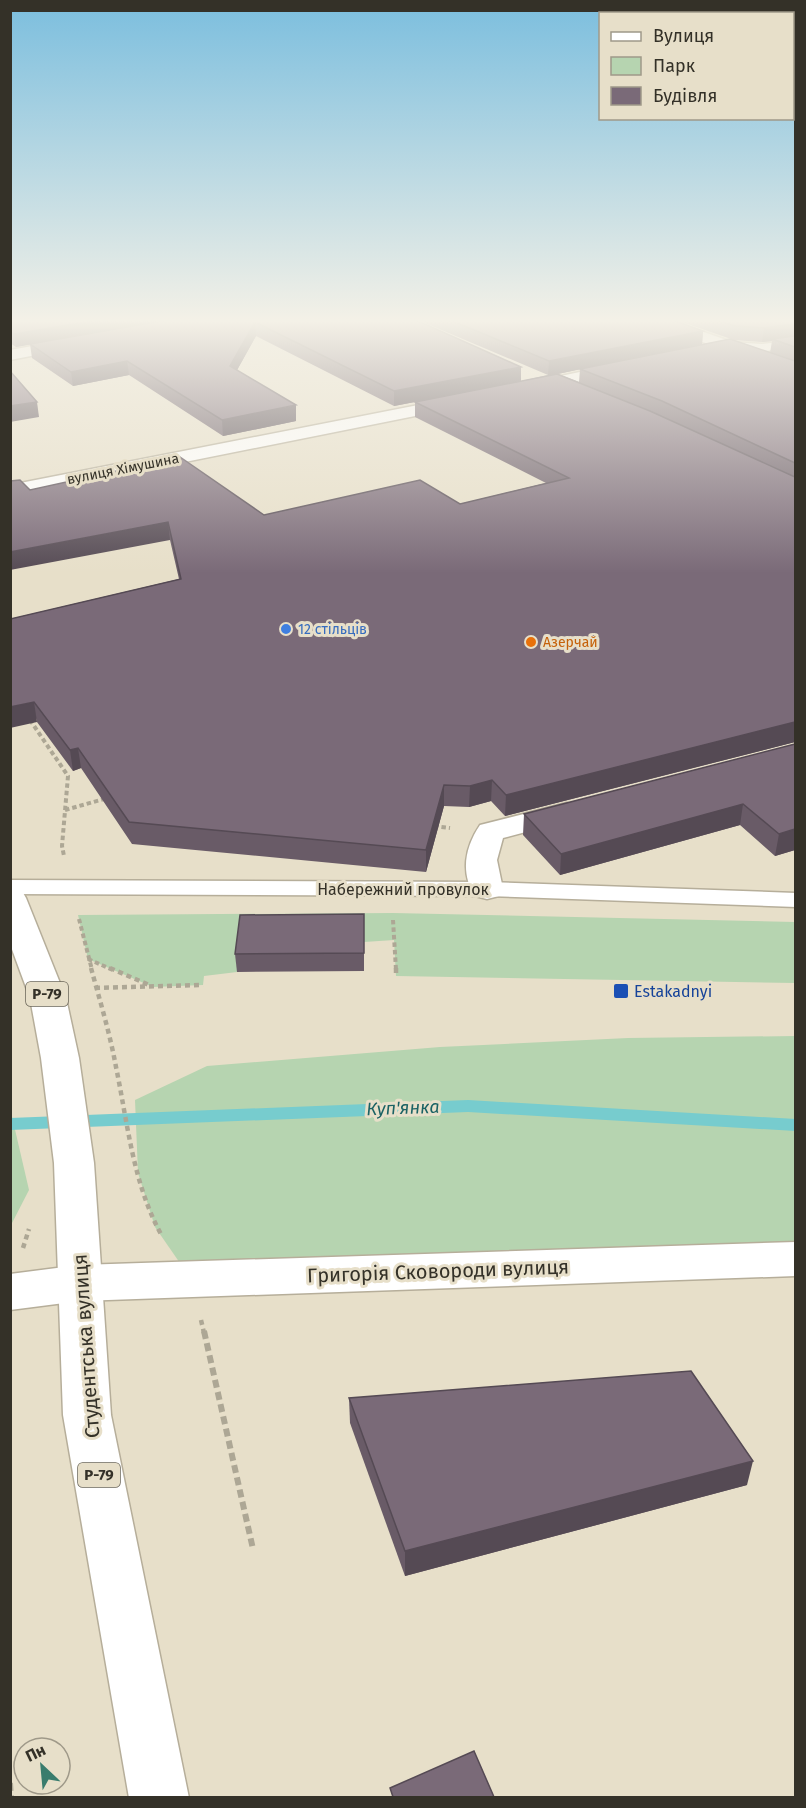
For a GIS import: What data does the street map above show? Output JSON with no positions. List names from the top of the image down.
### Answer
{
  "streets": {
    "street": [
      "вулиця Хімушина",
      "Р-79",
      "Григорія Сковороди вулиця",
      "Студентська вулиця"
    ],
    "lane": ["Набережний провулок"]
  },
  "crossings": [
    ["Григорія Сковороди вулиця", "Студентська вулиця"]
  ],
  "water": ["Куп'янка"],
  "places": {
    "other": ["12 стільців", "Азерчай"],
    "transit": ["Estakadnyi"]
  },
  "legend": ["Вулиця", "Парк", "Будівля"],
  "north": "top left"
}
